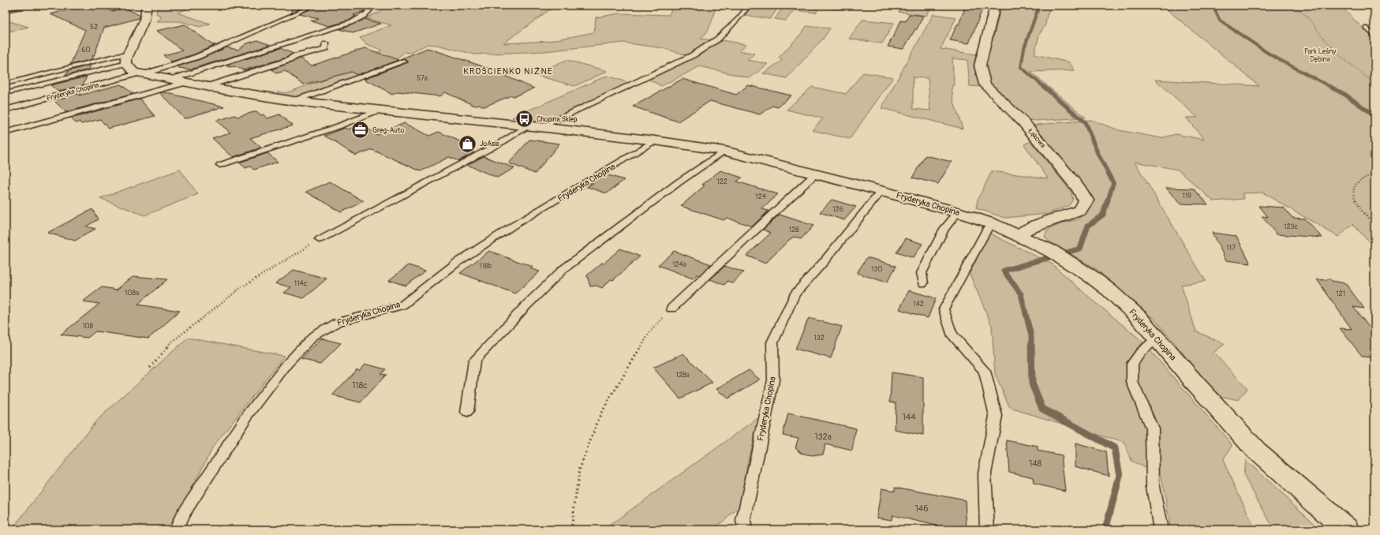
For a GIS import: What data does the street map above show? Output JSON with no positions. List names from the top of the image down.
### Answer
{
  "streets": {
    "street": ["Fryderyka Chopina", "Łąkowa"]
  },
  "crossings": [
    ["Fryderyka Chopina", "Łąkowa"]
  ],
  "districts": ["KROŚCIENKO NIŻNE"],
  "parks": ["Park Leśny Dębina"],
  "places": {
    "bus stop": ["Chopina Sklep"],
    "office": ["Greg-Auto"],
    "shop": ["JoAsia"]
  },
  "house_numbers": [
    "52",
    "60",
    "57a",
    "122",
    "119",
    "124",
    "126",
    "123c",
    "128",
    "117",
    "124a",
    "118b",
    "130",
    "114c",
    "108a",
    "121",
    "142",
    "108",
    "132",
    "128a",
    "118c",
    "144",
    "132a",
    "148",
    "146"
  ]
}
